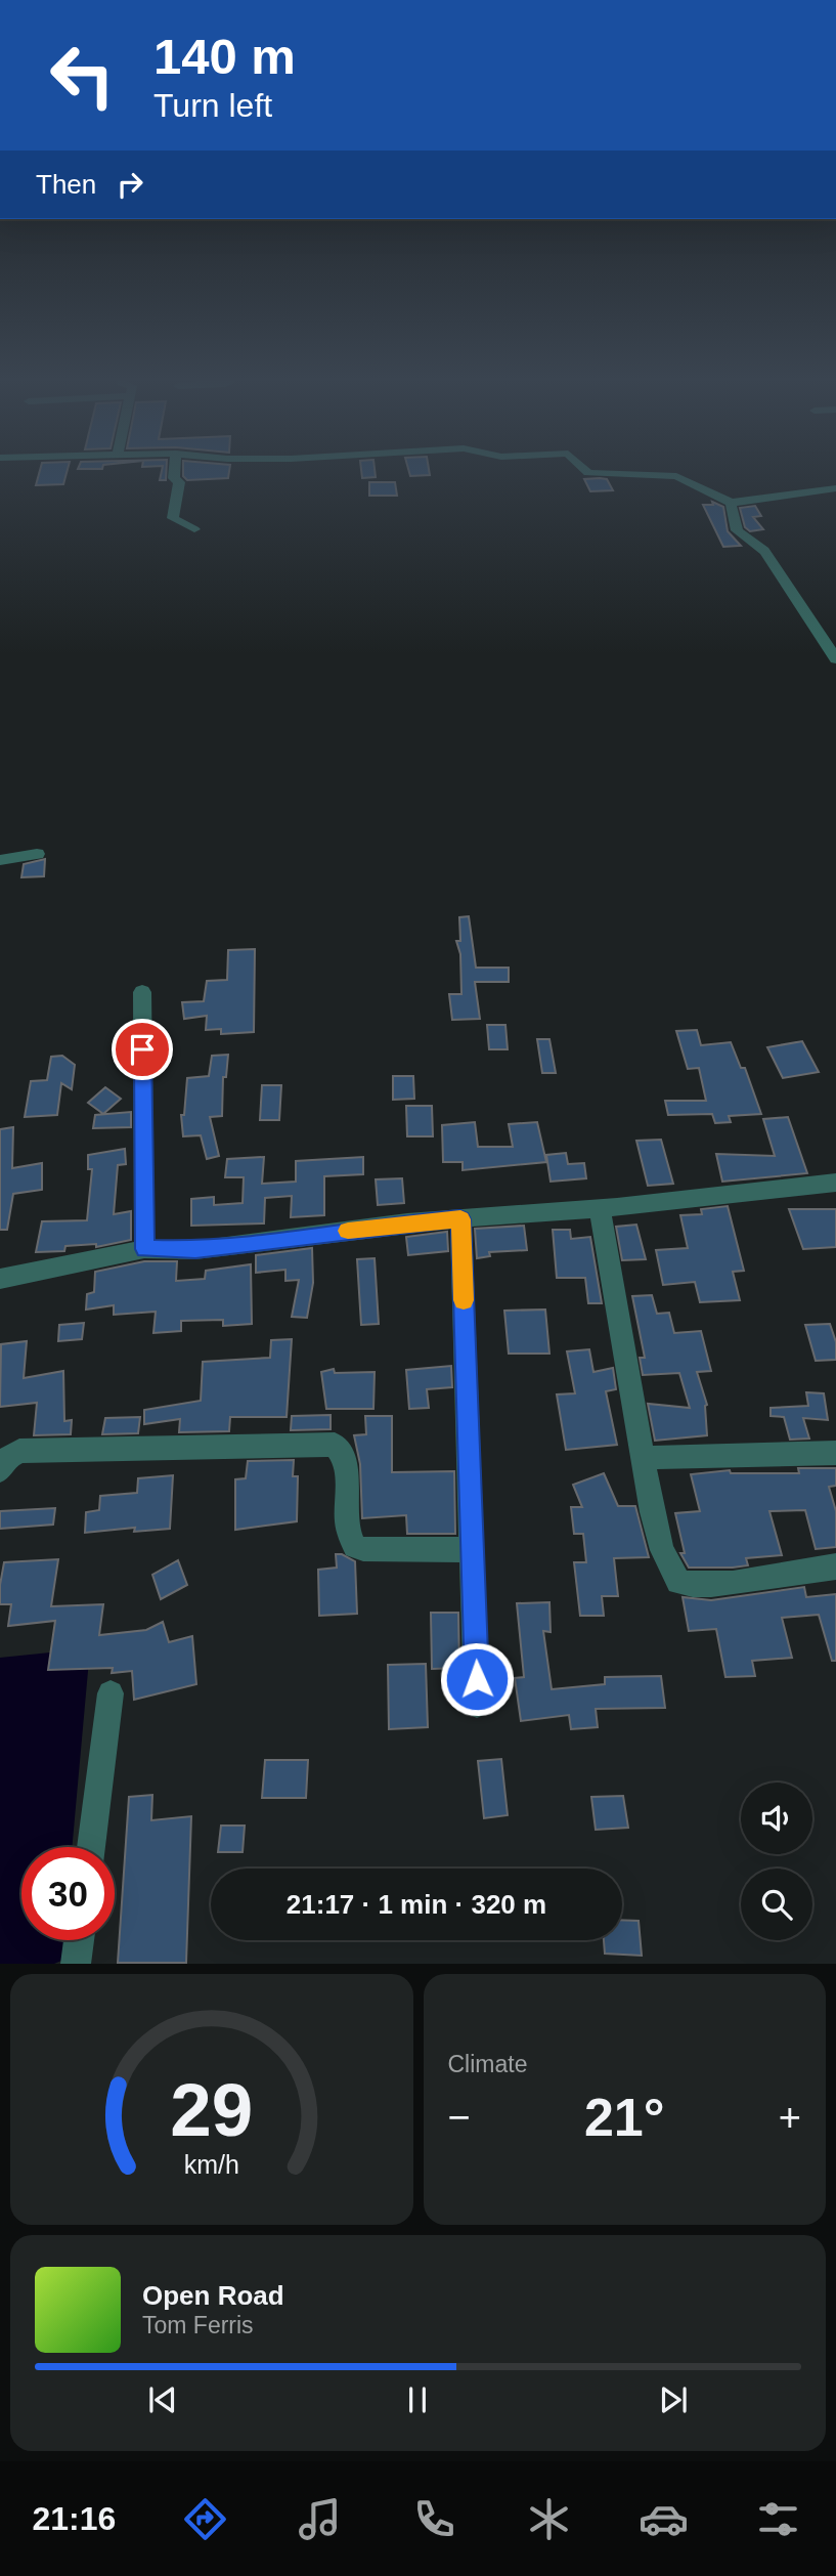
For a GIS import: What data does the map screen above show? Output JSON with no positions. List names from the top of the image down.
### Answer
{
  "page": {
    "turn": ["140 m", "Turn left"],
    "then": "Then",
    "limit": "30",
    "trip": "21:17 · 1 min · 320 m",
    "tile": "Climate",
    "heat": ["−", "21°", "+"],
    "song": ["Open Road", "Tom Ferris"],
    "tabs": "21:16",
    "gauge": ["29", "km/h"]
  }
}
